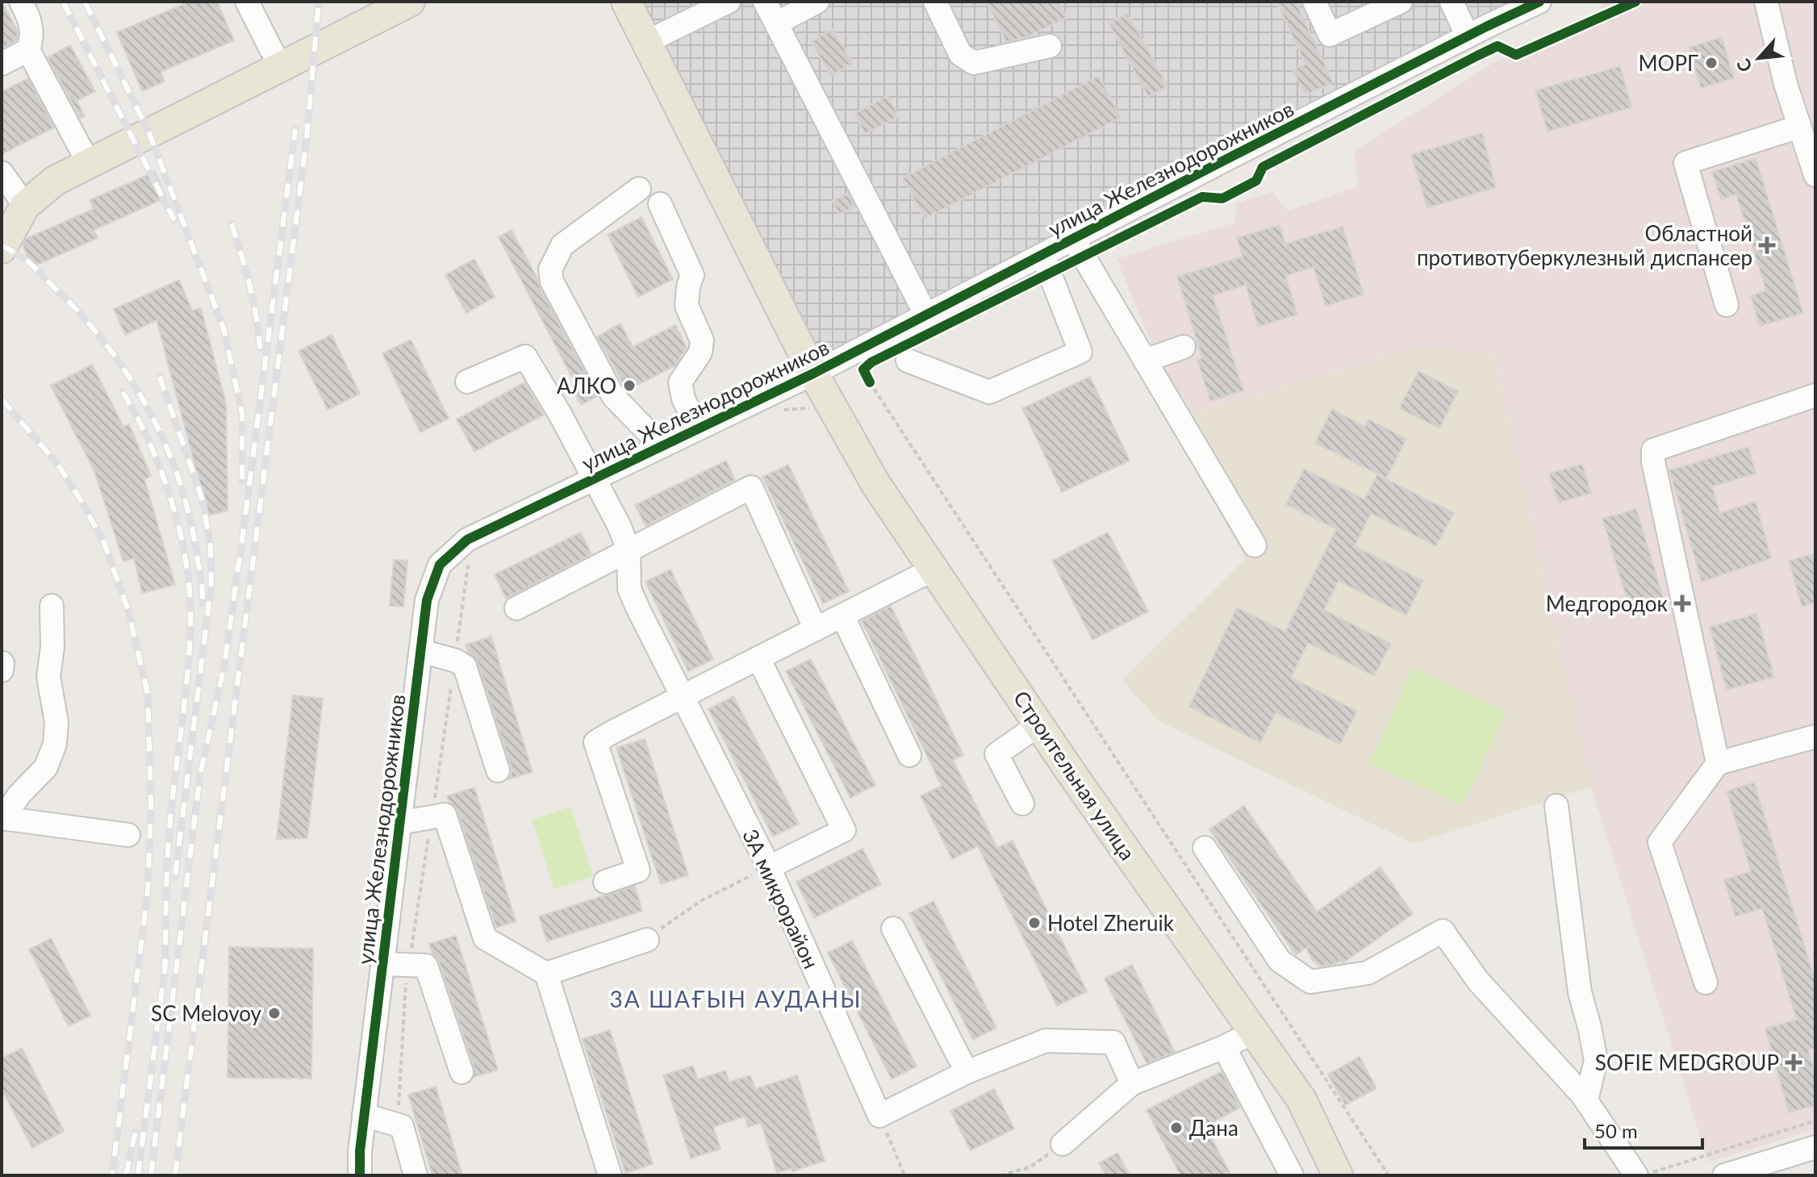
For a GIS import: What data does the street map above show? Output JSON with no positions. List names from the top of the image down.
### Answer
{
  "streets": {
    "main road": ["Строительная улица"],
    "street": ["улица Железнодорожников", "3А микрорайон"]
  },
  "crossings": [
    ["улица Железнодорожников", "Строительная улица"],
    ["улица Железнодорожников", "3А микрорайон"]
  ],
  "districts": ["3А ШАҒЫН АУДАНЫ"],
  "places": {
    "other": [
      "МОРГ",
      "АЛКО",
      "Hotel Zheruik",
      "SC Melovoy",
      "Дана"
    ],
    "health": ["Областной противотуберкулезный диспансер", "Медгородок", "SOFIE MEDGROUP"]
  },
  "scale_bar": "50 m",
  "north": "bottom left"
}
